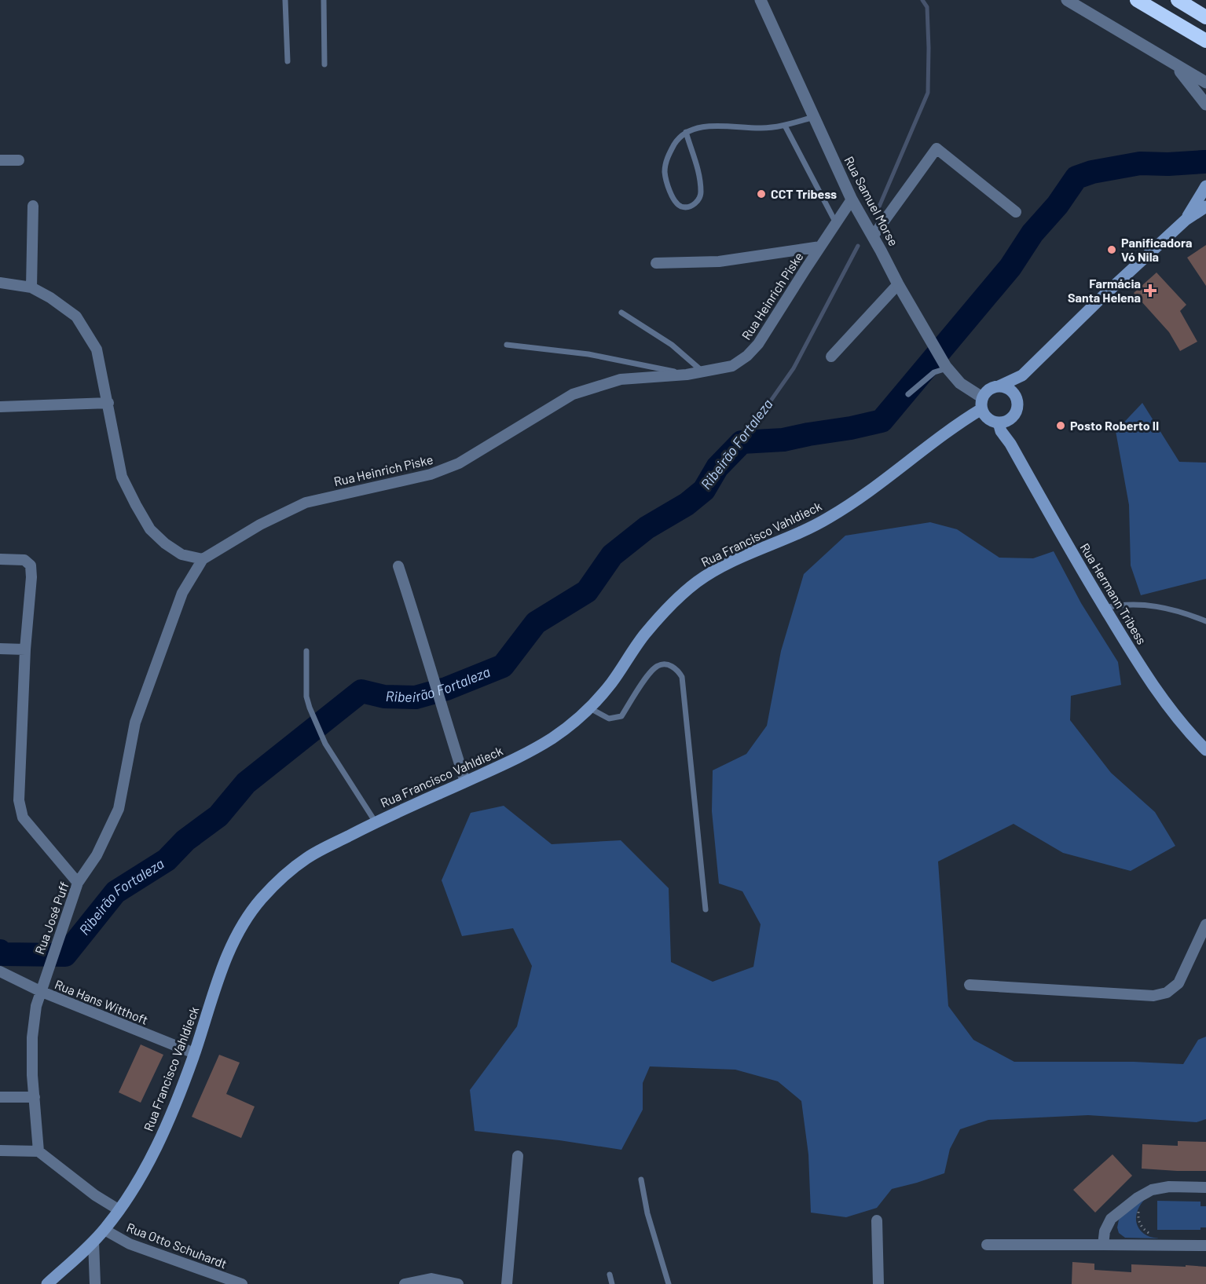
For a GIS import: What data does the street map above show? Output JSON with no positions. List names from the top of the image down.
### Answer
{
  "streets": {
    "main road": ["Rua Francisco Vahldieck", "Rua Hermann Tribess"],
    "street": [
      "Rua Samuel Morse",
      "Rua Heinrich Piske",
      "Rua José Puff",
      "Rua Hans Witthoft",
      "Rua Otto Schuhardt"
    ]
  },
  "crossings": [
    ["Rua Samuel Morse", "Rua Heinrich Piske"],
    ["Rua Samuel Morse", "Rua Francisco Vahldieck"],
    ["Rua Samuel Morse", "Rua Hermann Tribess"],
    ["Rua Heinrich Piske", "Rua José Puff"],
    ["Rua Francisco Vahldieck", "Rua Hermann Tribess"],
    ["Rua Francisco Vahldieck", "Rua Hans Witthoft"],
    ["Rua Francisco Vahldieck", "Rua Otto Schuhardt"],
    ["Rua José Puff", "Rua Hans Witthoft"]
  ],
  "water": ["Ribeirão Fortaleza"],
  "places": {
    "other": ["CCT Tribess", "Panificadora Vó Nila", "Posto Roberto II"],
    "health": ["Farmácia Santa Helena"]
  }
}
